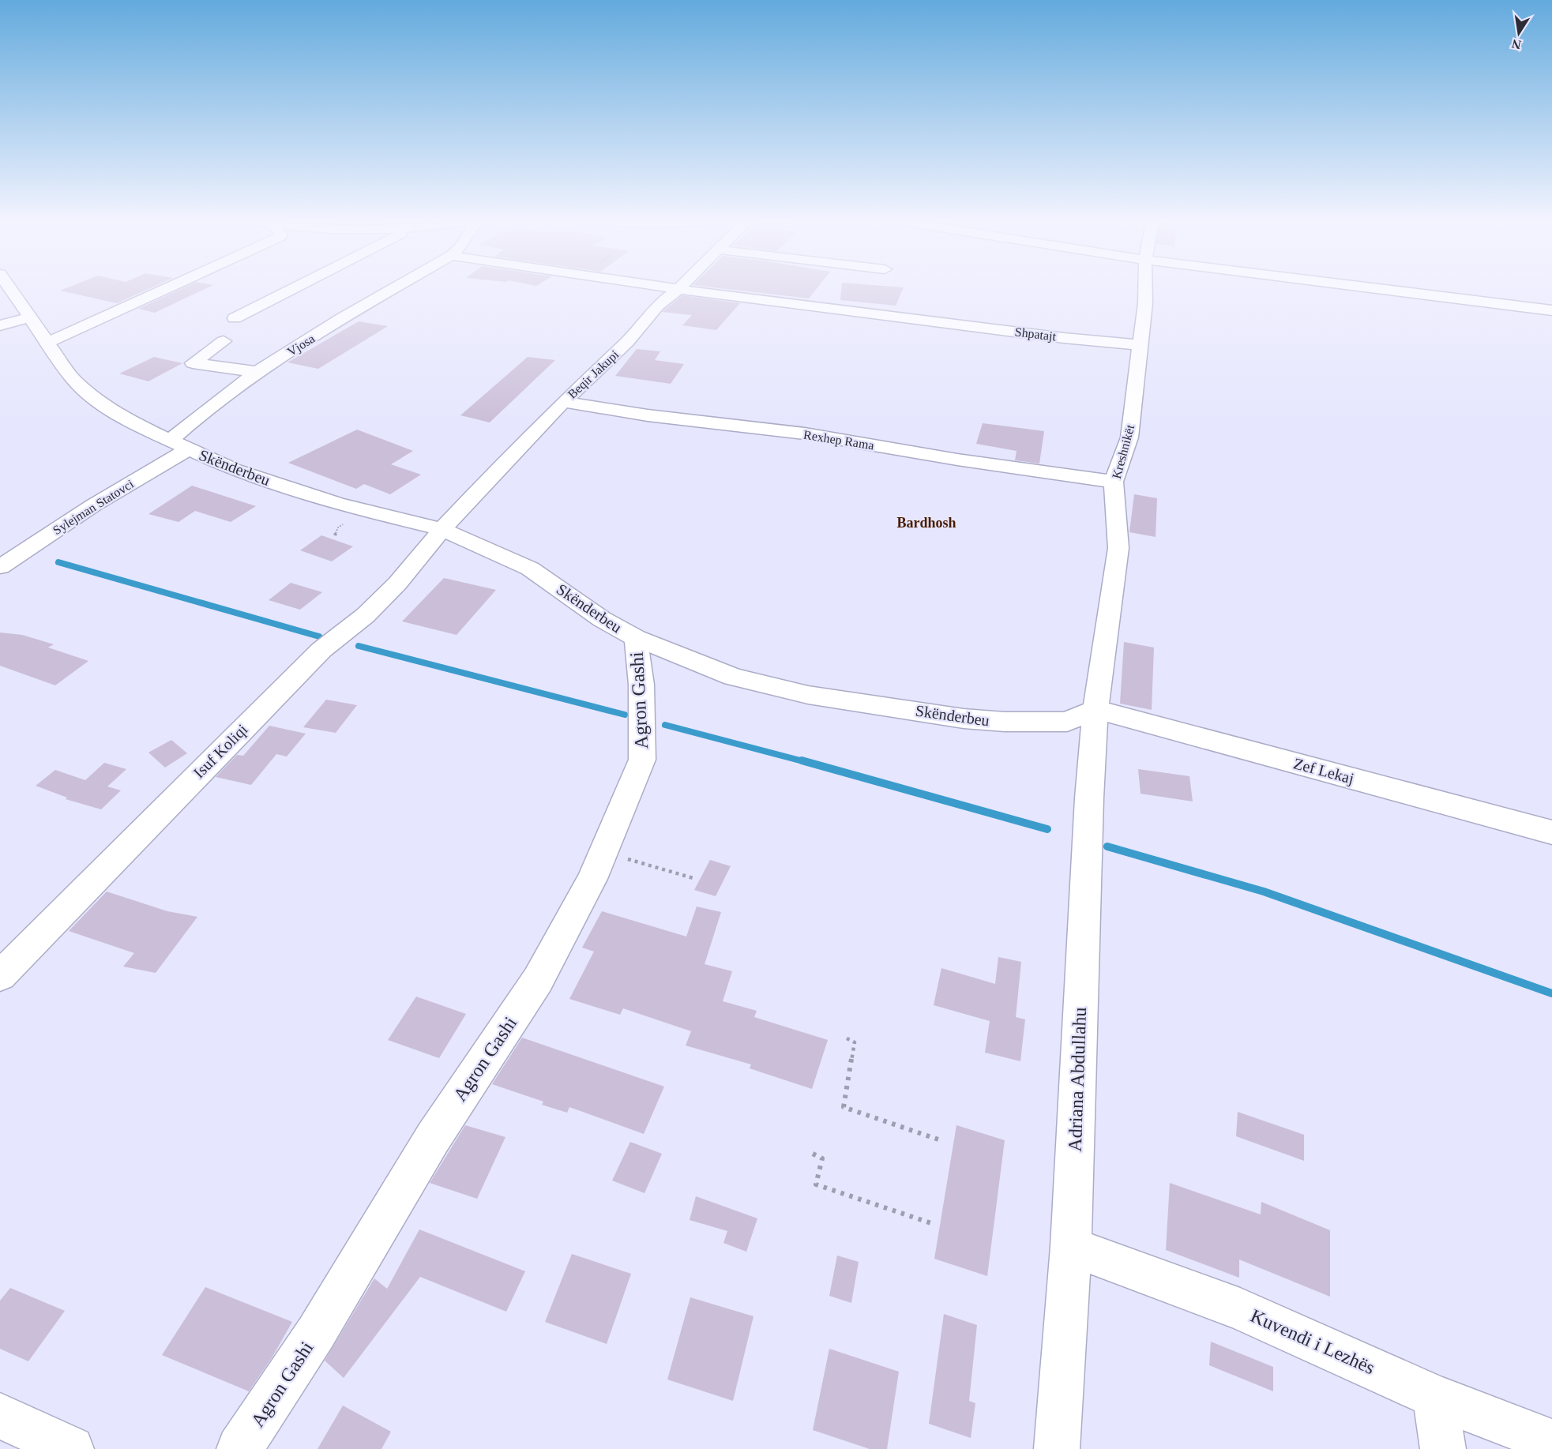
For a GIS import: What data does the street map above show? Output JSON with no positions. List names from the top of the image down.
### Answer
{
  "streets": {
    "street": [
      "Shpatajt",
      "Vjosa",
      "Beqir Jakupi",
      "Rexhep Rama",
      "Kreshnikët",
      "Skënderbeu",
      "Sylejman Statovci",
      "Agron Gashi",
      "Isuf Koliqi",
      "Zef Lekaj",
      "Adriana Abdullahu",
      "Kuvendi i Lezhës"
    ]
  },
  "crossings": [
    ["Shpatajt", "Beqir Jakupi"],
    ["Shpatajt", "Kreshnikët"],
    ["Vjosa", "Skënderbeu"],
    ["Vjosa", "Sylejman Statovci"],
    ["Beqir Jakupi", "Rexhep Rama"],
    ["Beqir Jakupi", "Skënderbeu"],
    ["Beqir Jakupi", "Isuf Koliqi"],
    ["Rexhep Rama", "Kreshnikët"],
    ["Kreshnikët", "Skënderbeu"],
    ["Kreshnikët", "Zef Lekaj"],
    ["Kreshnikët", "Adriana Abdullahu"],
    ["Skënderbeu", "Sylejman Statovci"],
    ["Skënderbeu", "Agron Gashi"],
    ["Skënderbeu", "Isuf Koliqi"],
    ["Skënderbeu", "Zef Lekaj"],
    ["Skënderbeu", "Adriana Abdullahu"],
    ["Zef Lekaj", "Adriana Abdullahu"],
    ["Adriana Abdullahu", "Kuvendi i Lezhës"]
  ],
  "districts": ["Bardhosh"],
  "north": "bottom"
}
